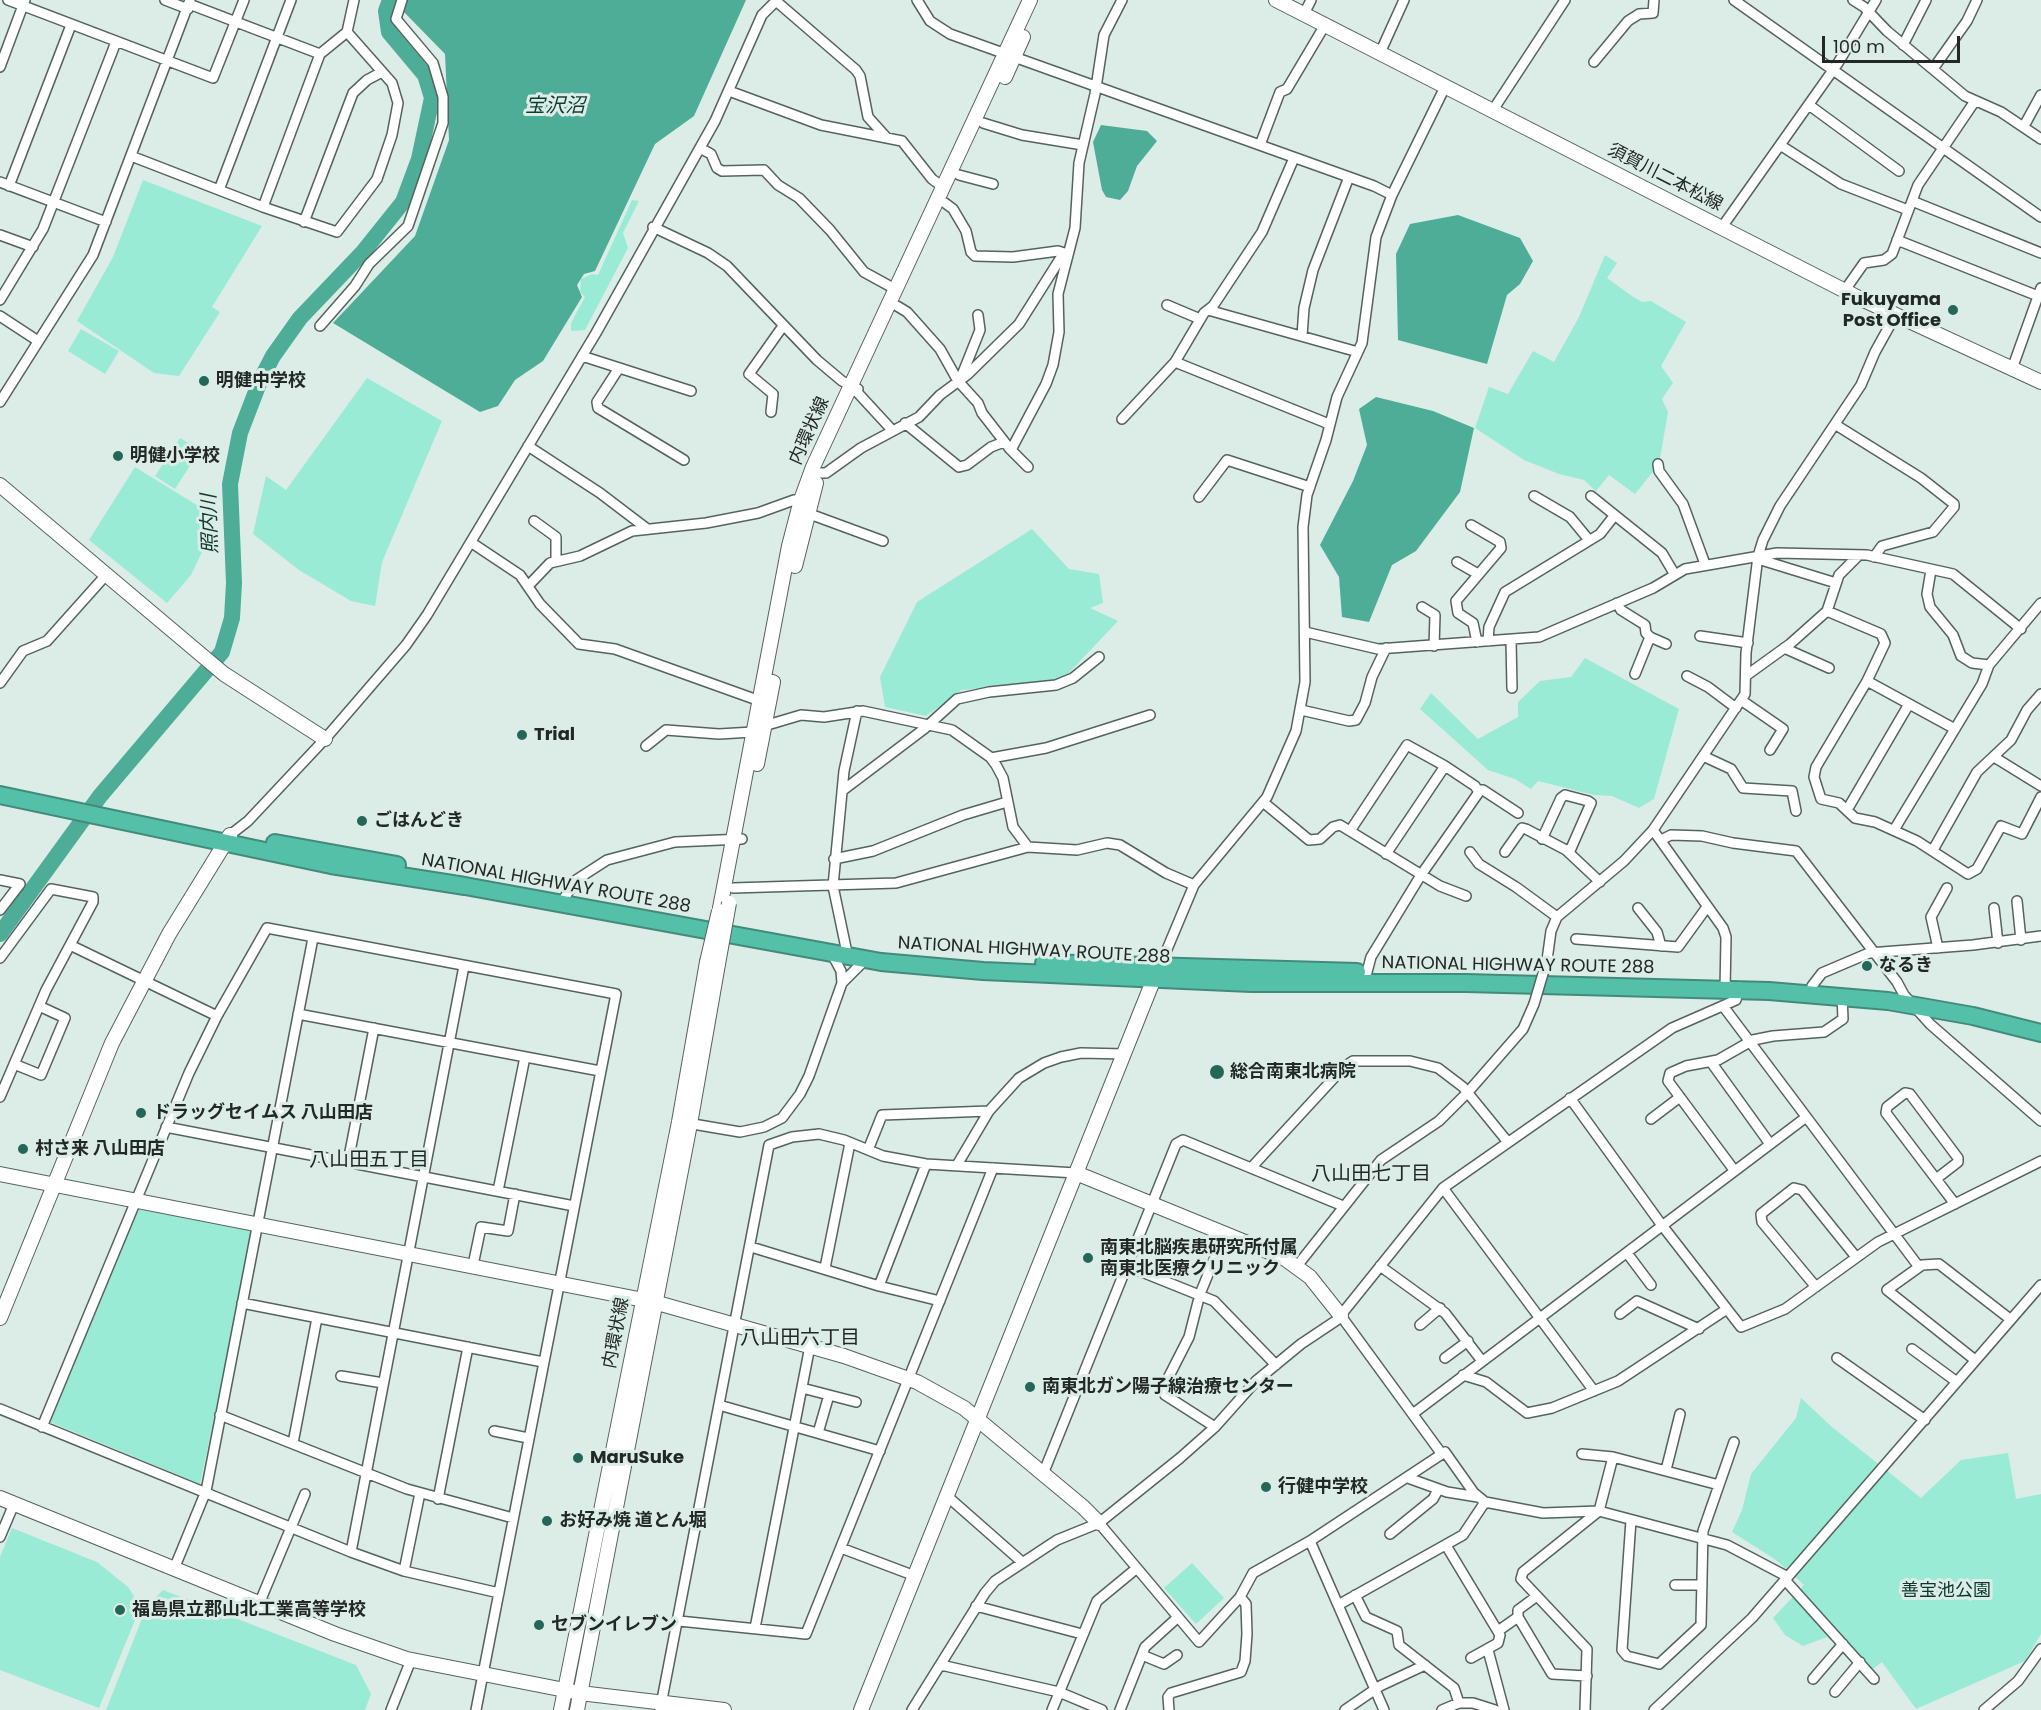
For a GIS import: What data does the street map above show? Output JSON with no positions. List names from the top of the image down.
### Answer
{
  "streets": {
    "highway": ["NATIONAL HIGHWAY ROUTE 288"],
    "street": ["須賀川二本松線", "内環状線"]
  },
  "districts": ["八山田五丁目", "八山田七丁目", "八山田六丁目"],
  "water": ["宝沢沼", "照内川"],
  "parks": ["善宝池公園"],
  "places": [
    "Fukuyama Post Office",
    "明健中学校",
    "明健小学校",
    "Trial",
    "ごはんどき",
    "なるき",
    "総合南東北病院",
    "ドラッグセイムス 八山田店",
    "村さ来 八山田店",
    "南東北脳疾患研究所付属 南東北医療クリニック",
    "南東北ガン陽子線治療センター",
    "MaruSuke",
    "行健中学校",
    "お好み焼 道とん堀",
    "福島県立郡山北工業高等学校",
    "セブンイレブン"
  ],
  "scale_bar": "100 m"
}
